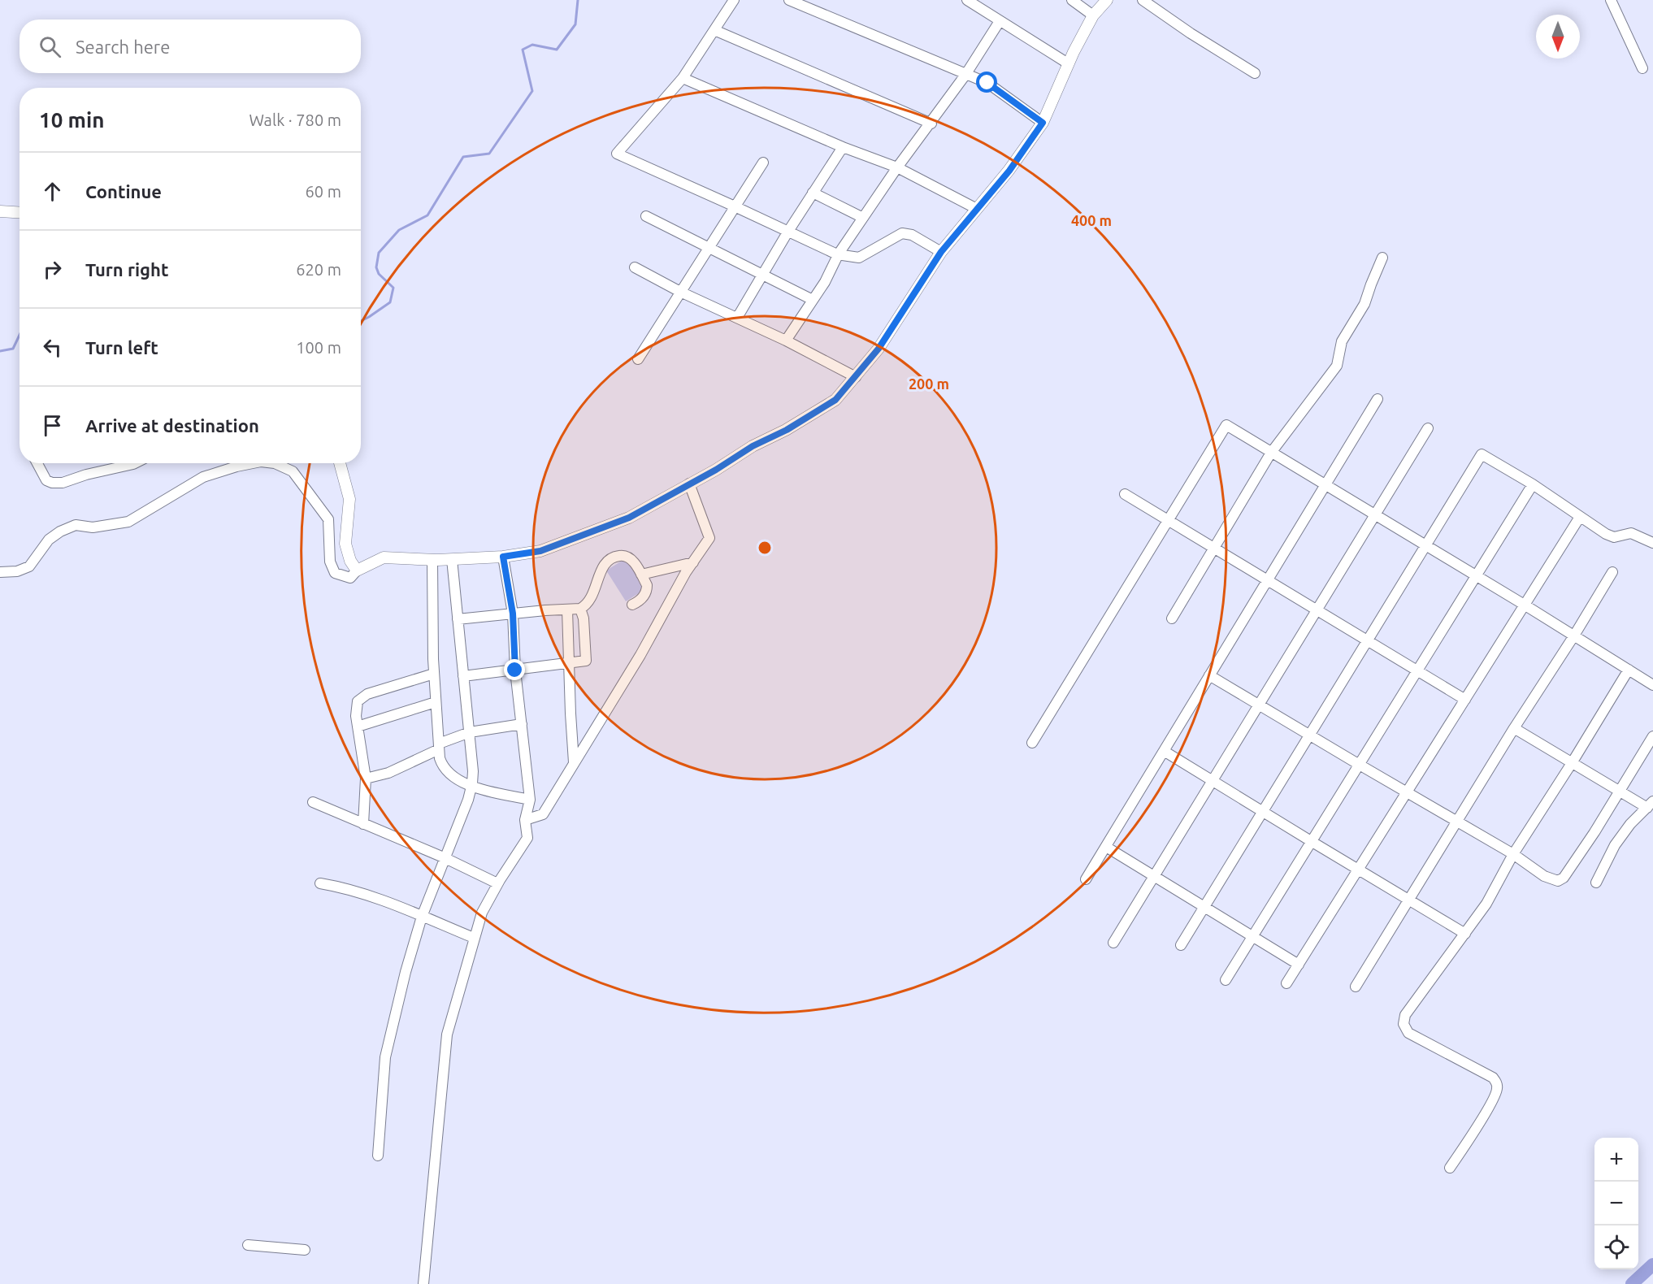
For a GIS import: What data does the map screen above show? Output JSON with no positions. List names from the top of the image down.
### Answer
{
  "north": "bottom",
  "page": {
    "search": "Search here",
    "heading": ["10 min", "Walk · 780 m"],
    "list": [
      ["Continue", "60 m"],
      ["Turn right", "620 m"],
      ["Turn left", "100 m"],
      "Arrive at destination"
    ],
    "map_buttons": ["+", "−"]
  },
  "rings": ["400 m", "200 m"]
}
